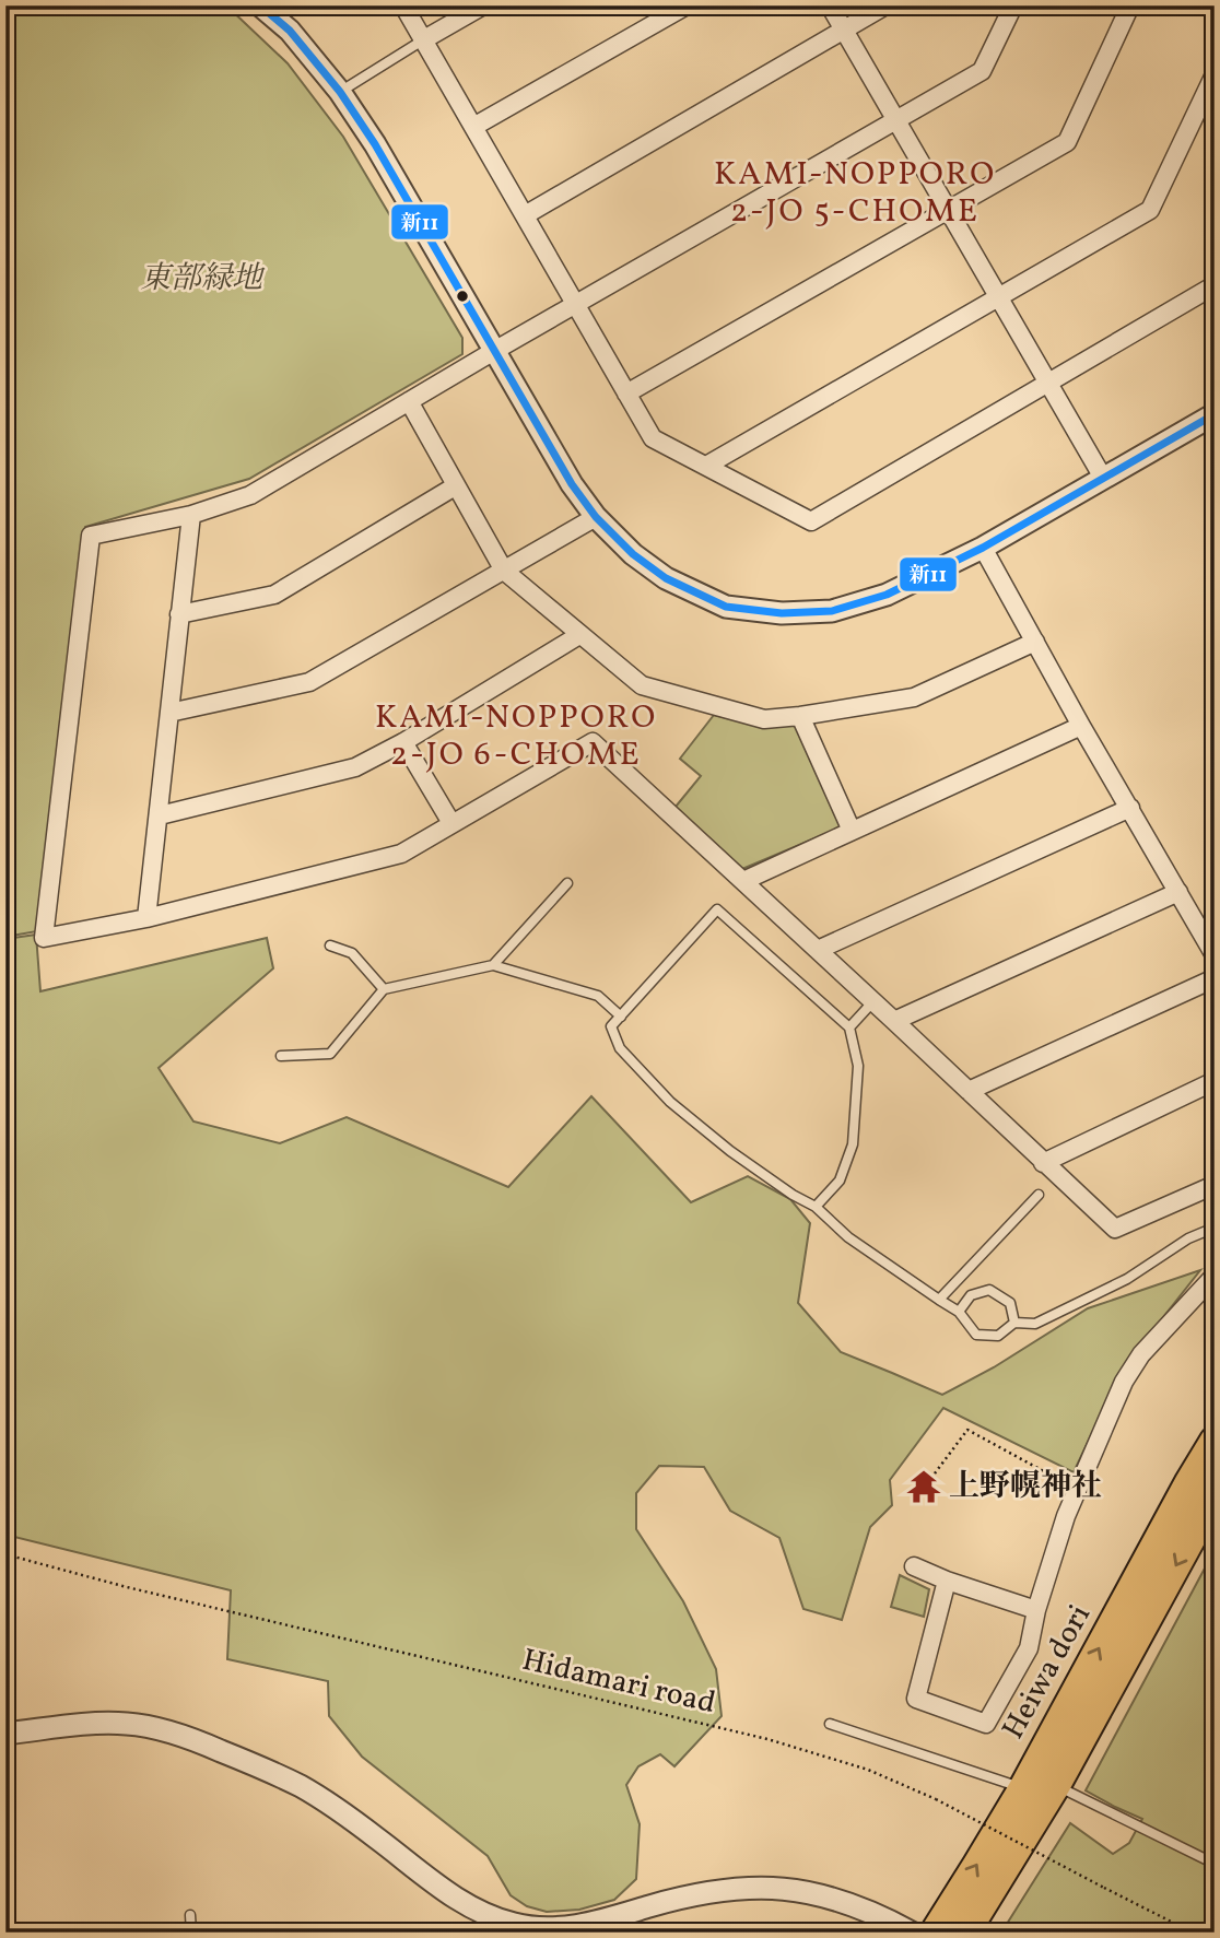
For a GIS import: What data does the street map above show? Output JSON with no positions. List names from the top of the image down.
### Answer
{
  "streets": {
    "highway": ["Heiwa dori"],
    "path": ["Hidamari road"]
  },
  "districts": ["KAMI-NOPPORO 2-JO 5-CHOME", "KAMI-NOPPORO 2-JO 6-CHOME"],
  "parks": ["東部緑地"],
  "places": {
    "temple": ["上野幌神社"]
  },
  "lines": ["transit line 新11"]
}
